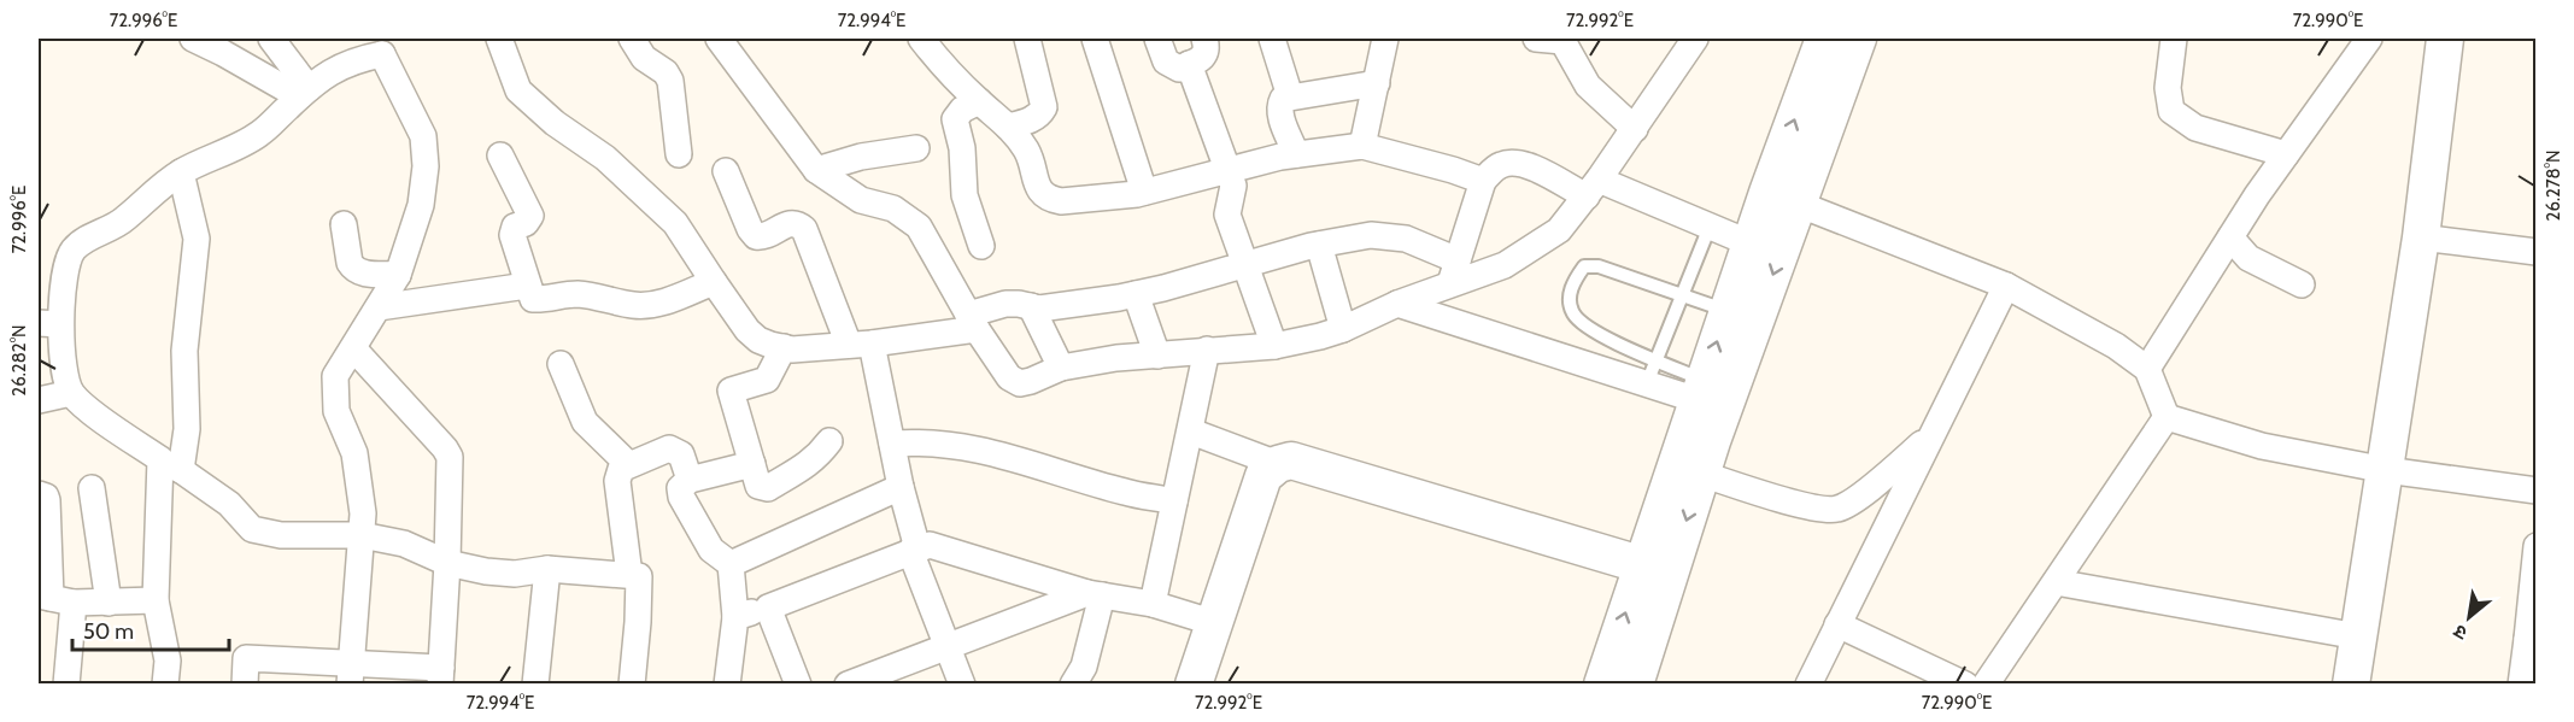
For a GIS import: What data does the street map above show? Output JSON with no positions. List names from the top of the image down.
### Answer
{
  "scale_bar": "50 m",
  "north": "bottom left",
  "coordinates": [
    "72.996°E",
    "72.994°E",
    "72.992°E",
    "72.990°E",
    "26.278°N",
    "26.282°N"
  ]
}
